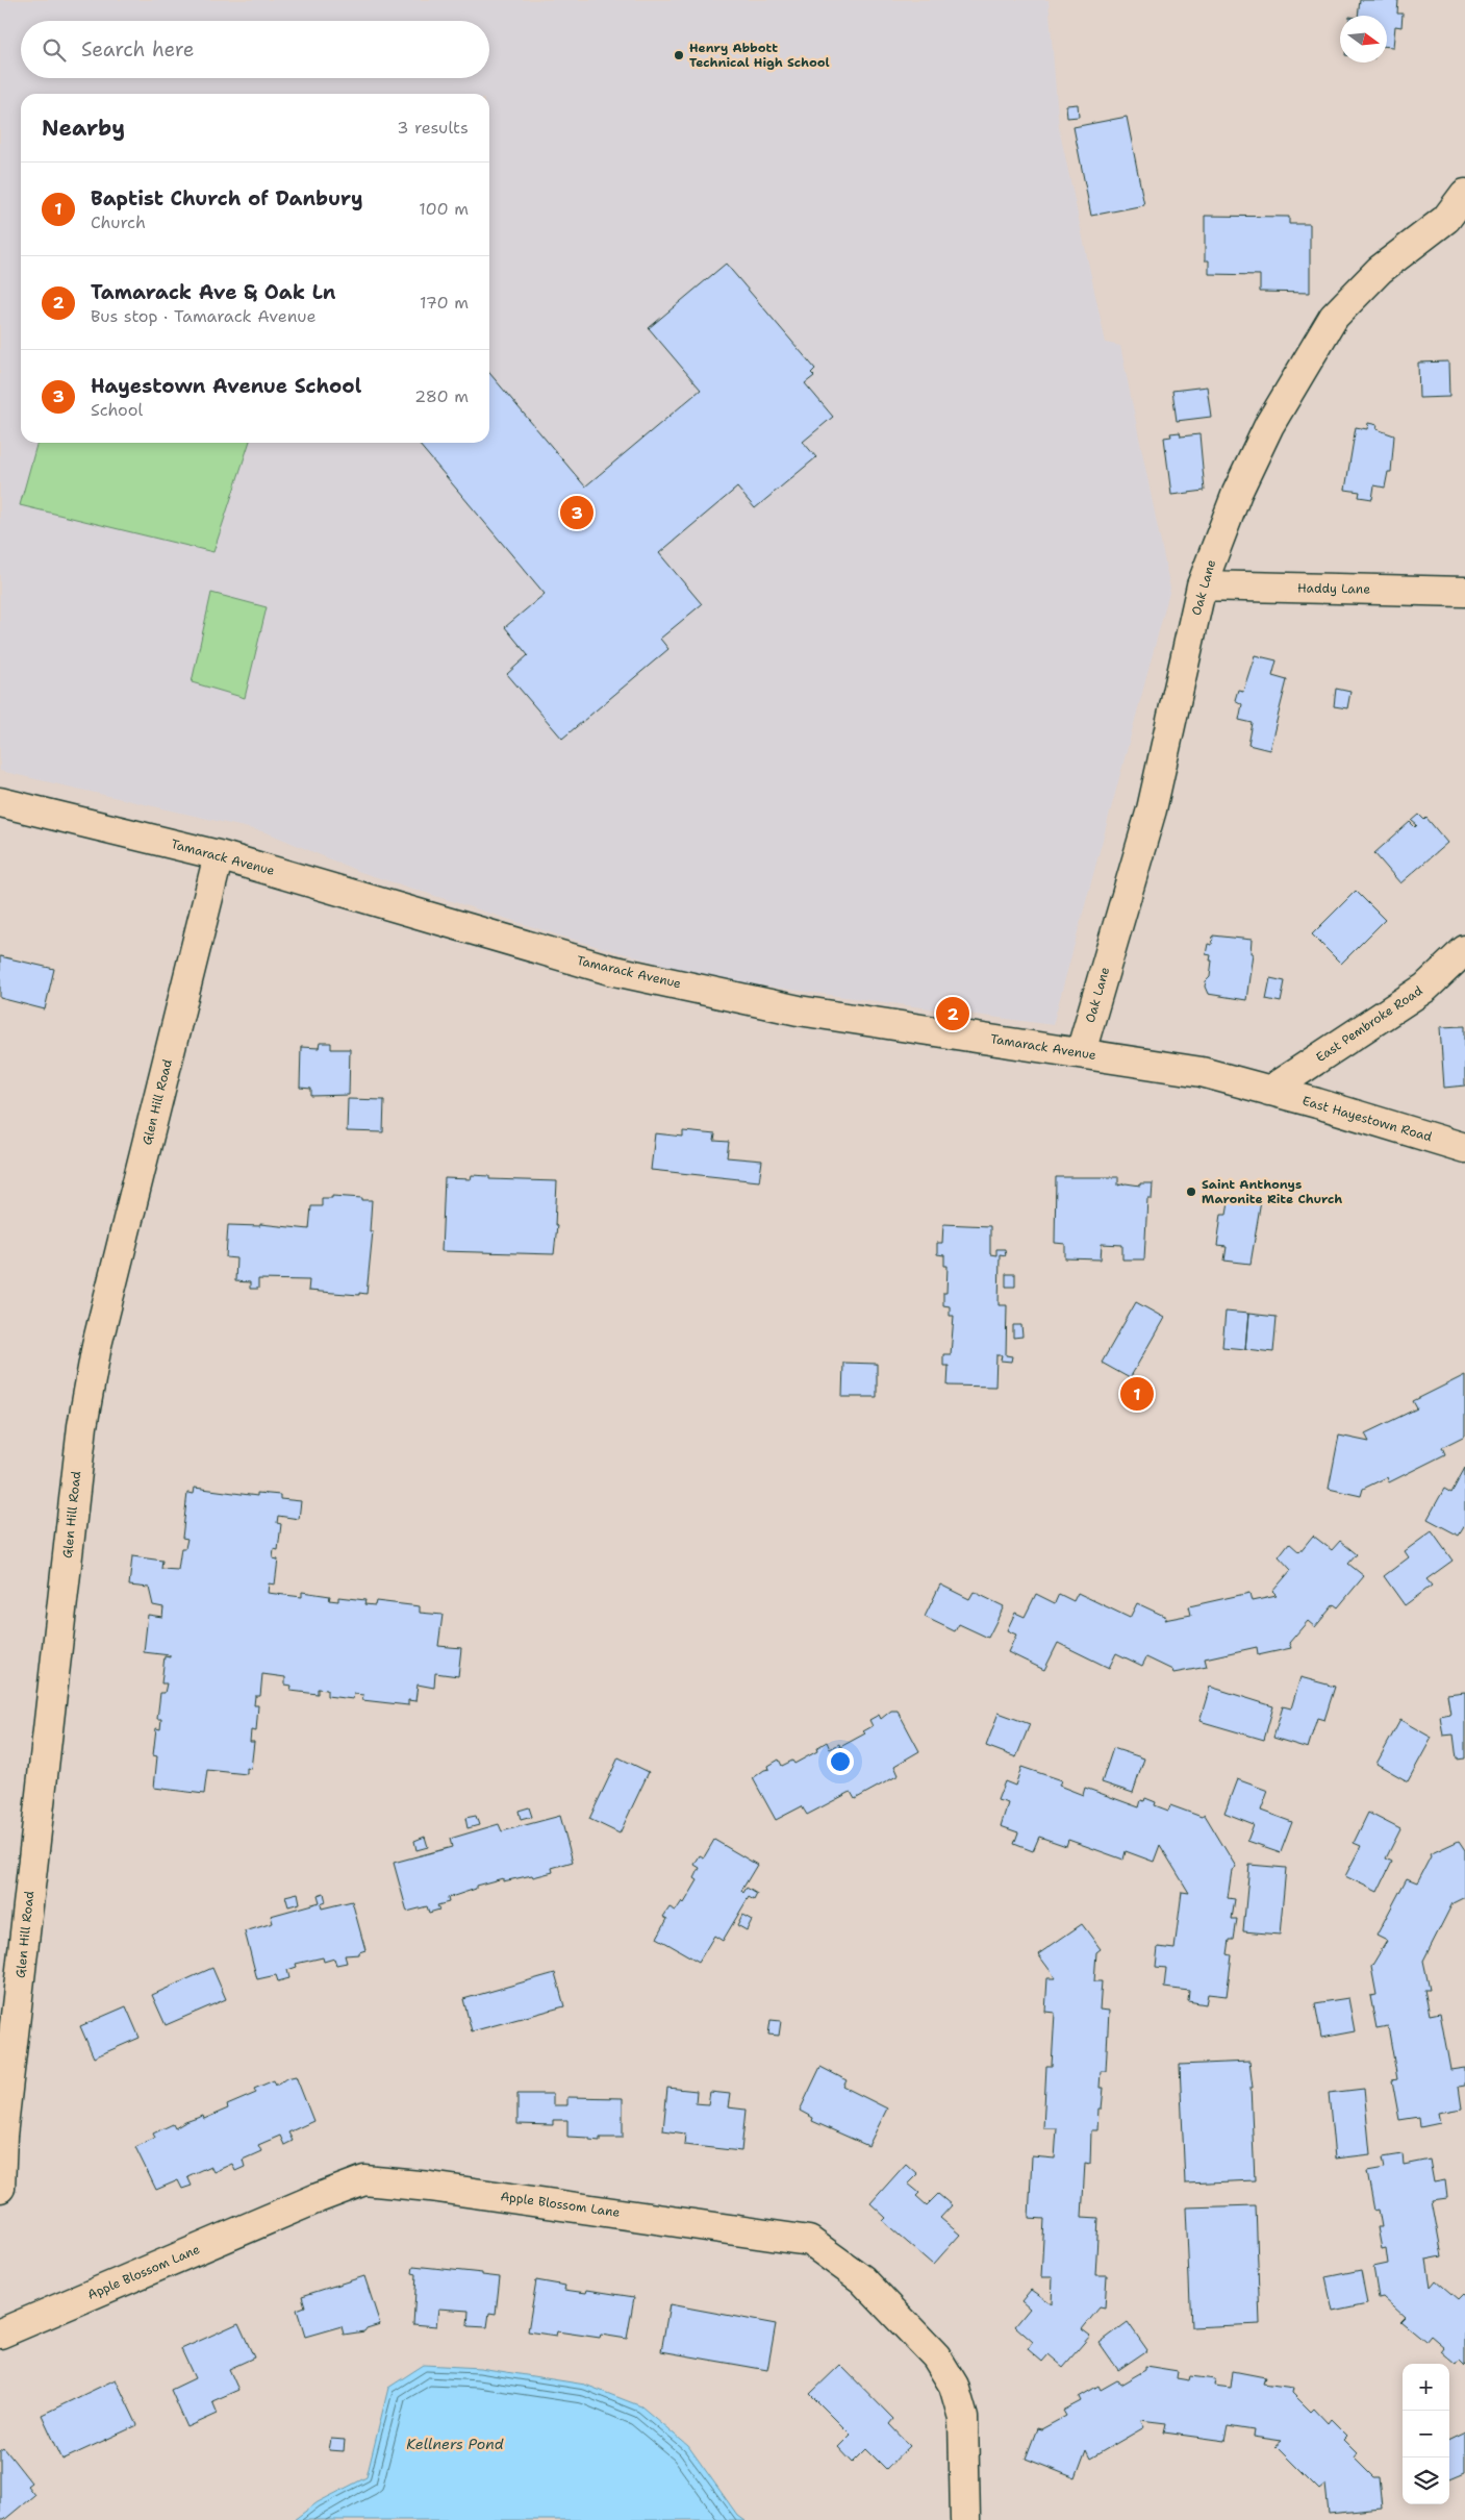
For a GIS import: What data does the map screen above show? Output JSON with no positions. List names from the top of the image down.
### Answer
{
  "streets": {
    "street": [
      "Oak Lane",
      "Haddy Lane",
      "Tamarack Avenue",
      "East Pembroke Road",
      "Glen Hill Road",
      "East Hayestown Road",
      "Apple Blossom Lane"
    ]
  },
  "crossings": [
    ["Oak Lane", "Haddy Lane"],
    ["Oak Lane", "Tamarack Avenue"],
    ["Tamarack Avenue", "East Pembroke Road"],
    ["Tamarack Avenue", "Glen Hill Road"],
    ["Tamarack Avenue", "East Hayestown Road"],
    ["East Pembroke Road", "East Hayestown Road"]
  ],
  "water": ["Kellners Pond"],
  "places": ["Henry Abbott Technical High School", "Saint Anthonys Maronite Rite Church"],
  "north": "right",
  "page": {
    "search": "Search here",
    "heading": ["Nearby", "3 results"],
    "list": [
      {
        "mark": "1",
        "name": "Baptist Church of Danbury",
        "note": "Church",
        "value": "100 m"
      },
      {
        "mark": "2",
        "name": "Tamarack Ave & Oak Ln",
        "note": "Bus stop · Tamarack Avenue",
        "value": "170 m"
      },
      {
        "mark": "3",
        "name": "Hayestown Avenue School",
        "note": "School",
        "value": "280 m"
      }
    ],
    "pins": ["3", "2", "1"],
    "map_buttons": ["+", "−"]
  }
}
